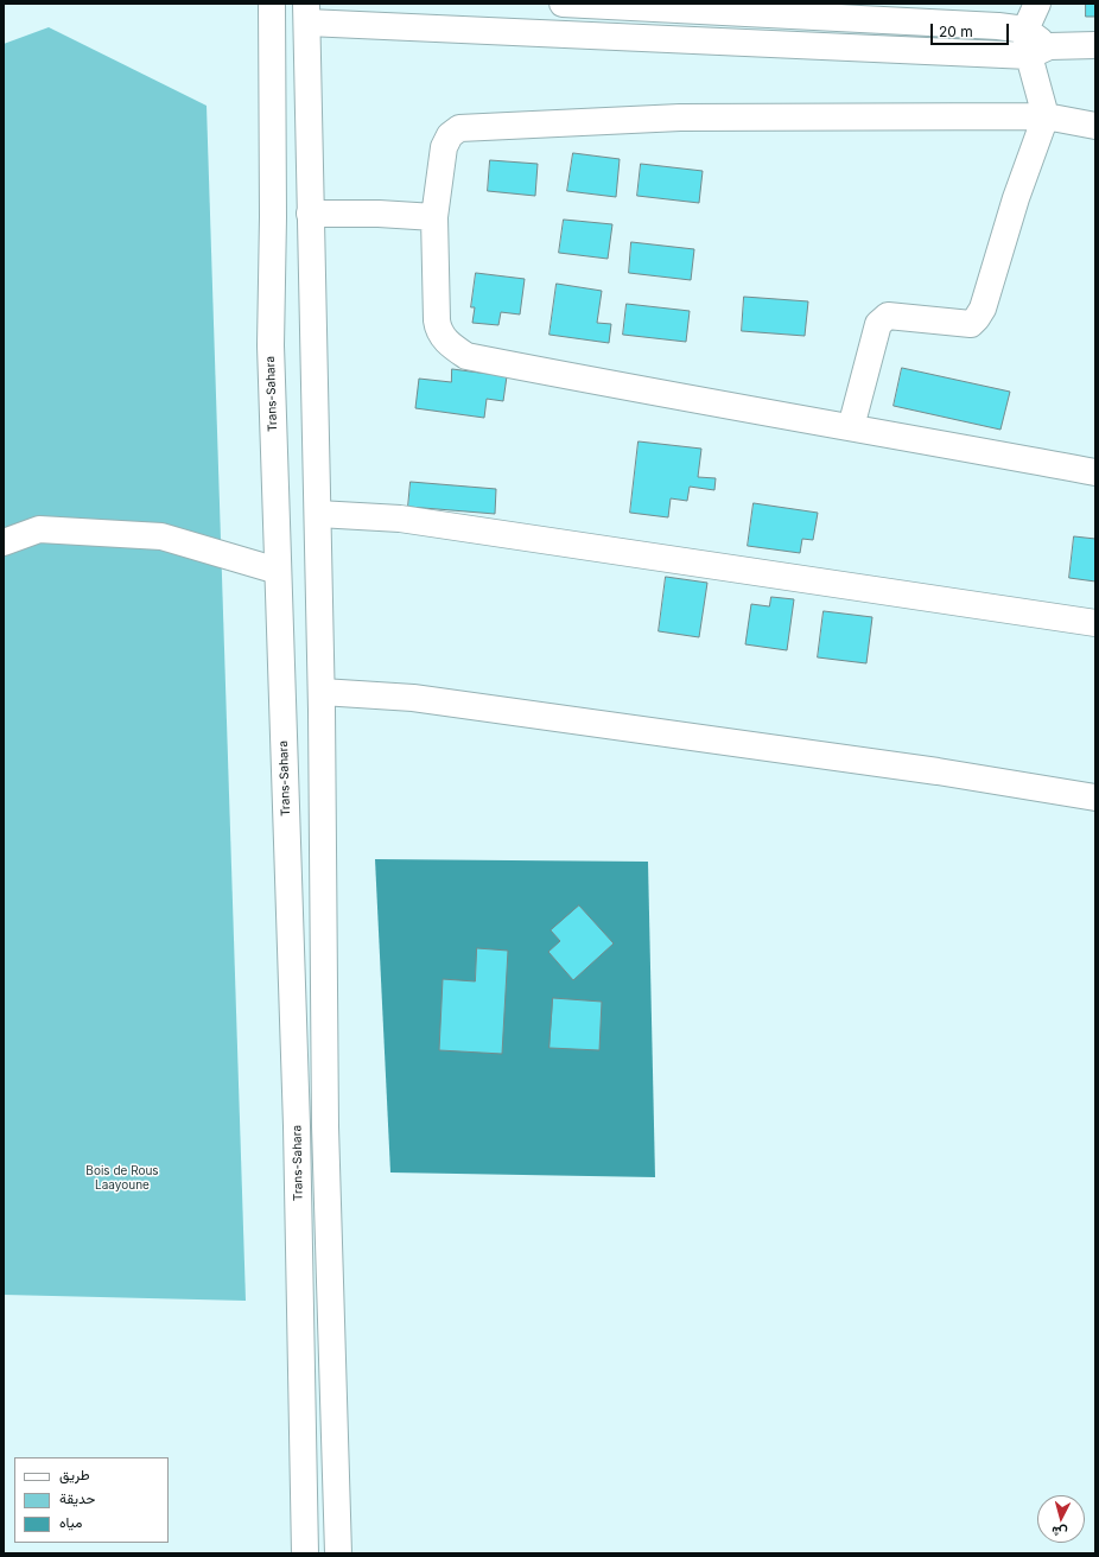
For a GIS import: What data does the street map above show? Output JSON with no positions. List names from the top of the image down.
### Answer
{
  "streets": {
    "main road": ["Trans-Sahara"]
  },
  "parks": ["Bois de Rous Laayoune"],
  "legend": ["طريق", "حديقة", "مياه"],
  "scale_bar": "20 m",
  "north": "bottom"
}
